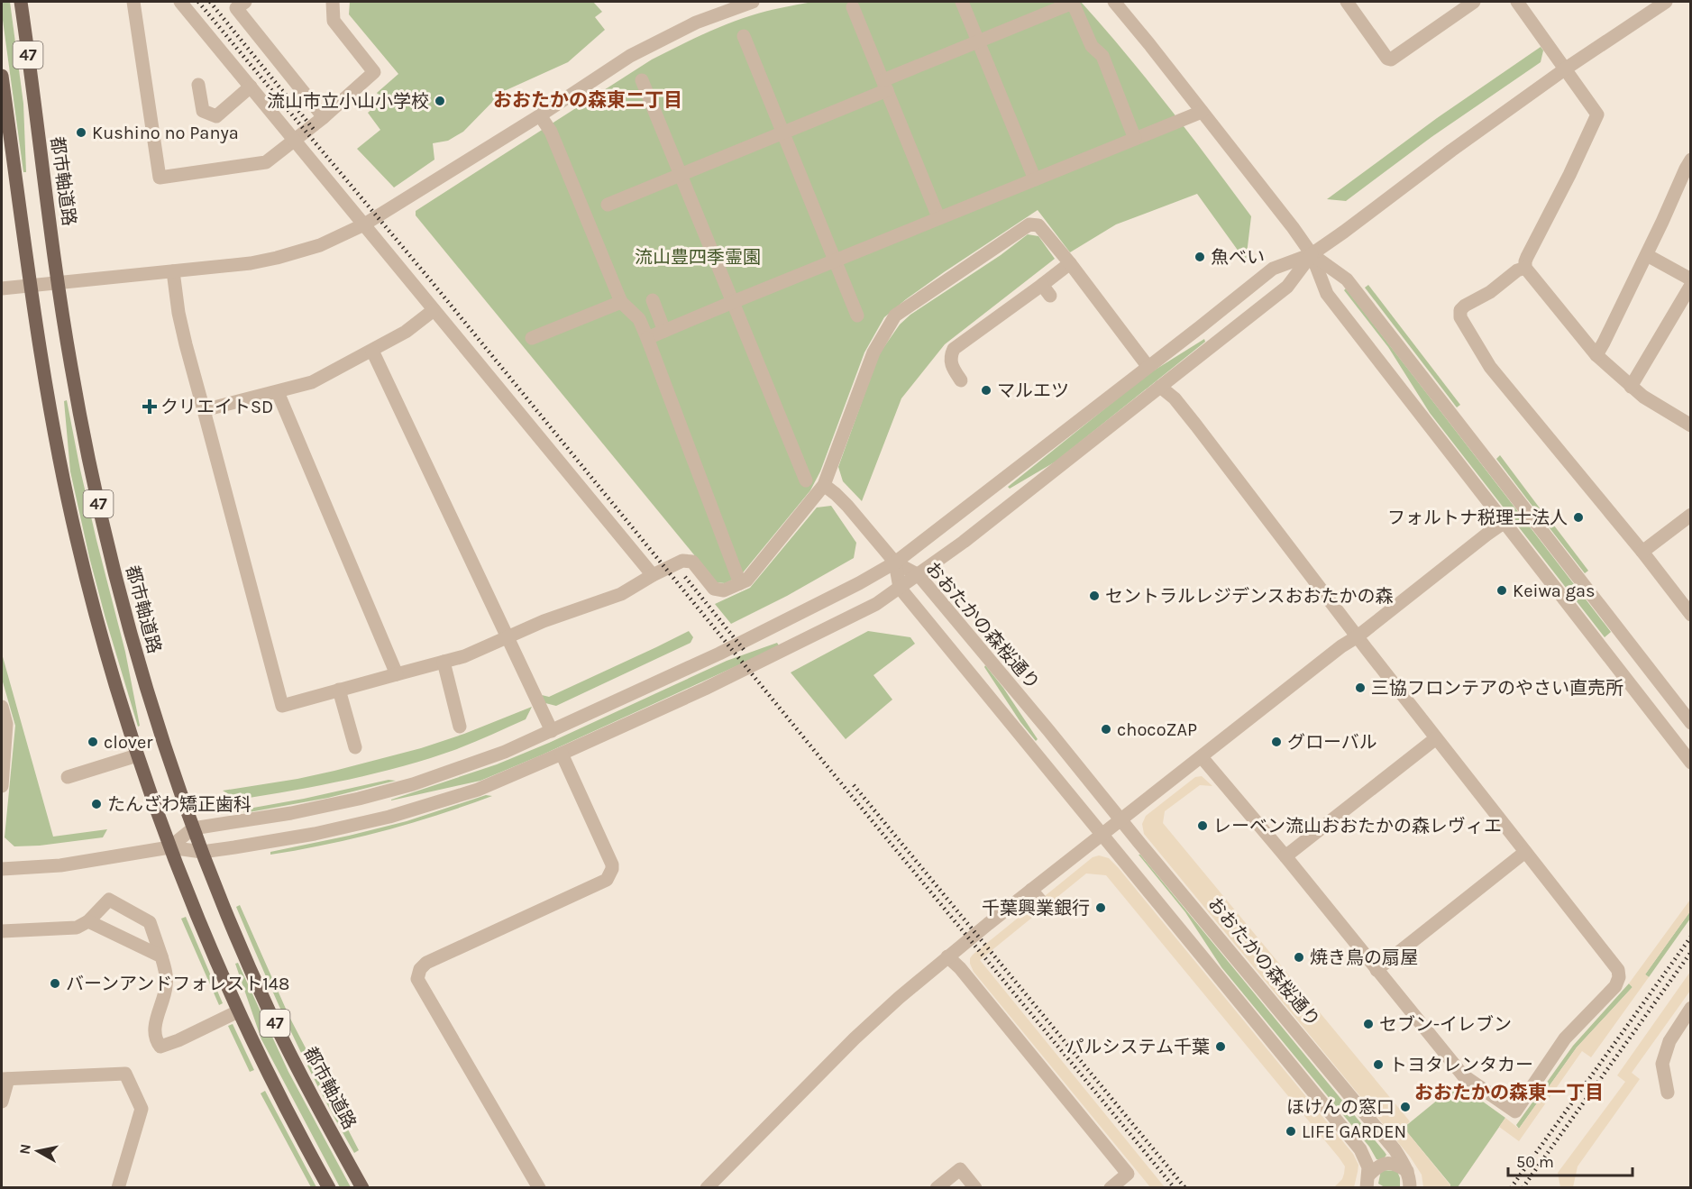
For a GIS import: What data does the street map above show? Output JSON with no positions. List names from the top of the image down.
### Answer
{
  "streets": {
    "main road": ["47", "都市軸道路"],
    "street": ["おおたかの森桜通り"]
  },
  "districts": ["おおたかの森東二丁目", "おおたかの森東一丁目"],
  "parks": ["流山豊四季霊園"],
  "places": {
    "other": [
      "流山市立小山小学校",
      "Kushino no Panya",
      "魚べい",
      "マルエツ",
      "フォルトナ税理士法人",
      "Keiwa gas",
      "セントラルレジデンスおおたかの森",
      "三協フロンテアのやさい直売所",
      "chocoZAP",
      "clover",
      "グローバル",
      "たんざわ矯正歯科",
      "レーベン流山おおたかの森レヴィエ",
      "千葉興業銀行",
      "焼き鳥の扇屋",
      "バーンアンドフォレスト148",
      "セブン-イレブン",
      "パルシステム千葉",
      "トヨタレンタカー",
      "ほけんの窓口",
      "LIFE GARDEN"
    ],
    "health": ["クリエイトSD"]
  },
  "scale_bar": "50 m",
  "north": "left"
}
